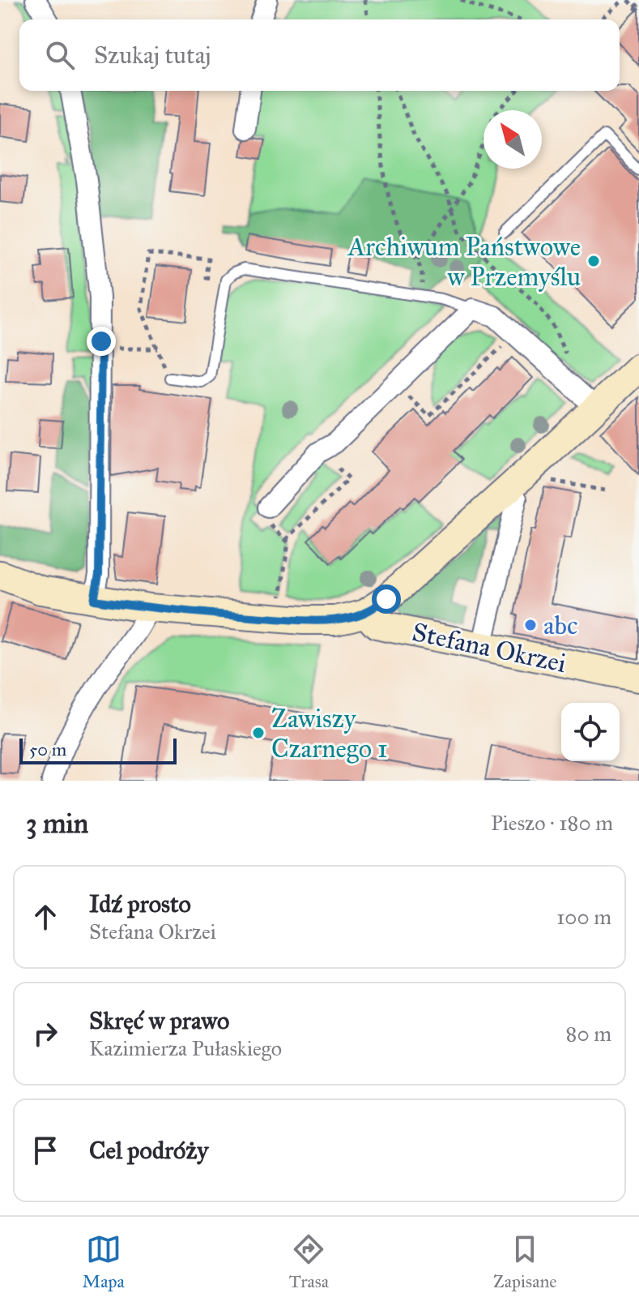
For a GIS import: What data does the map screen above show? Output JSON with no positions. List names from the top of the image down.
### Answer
{
  "streets": {
    "street": ["Stefana Okrzei"]
  },
  "places": ["Archiwum Państwowe w Przemyślu", "abc", "Zawiszy Czarnego 1"],
  "scale_bar": "50 m",
  "north": "top left",
  "page": {
    "search": "Szukaj tutaj",
    "scale": "50 m",
    "heading": ["3 min", "Pieszo · 180 m"],
    "list": [
      ["Idź prosto", "Stefana Okrzei", "100 m"],
      ["Skręć w prawo", "Kazimierza Pułaskiego", "80 m"],
      "Cel podróży"
    ],
    "nav": ["Mapa", "Trasa", "Zapisane"]
  }
}
